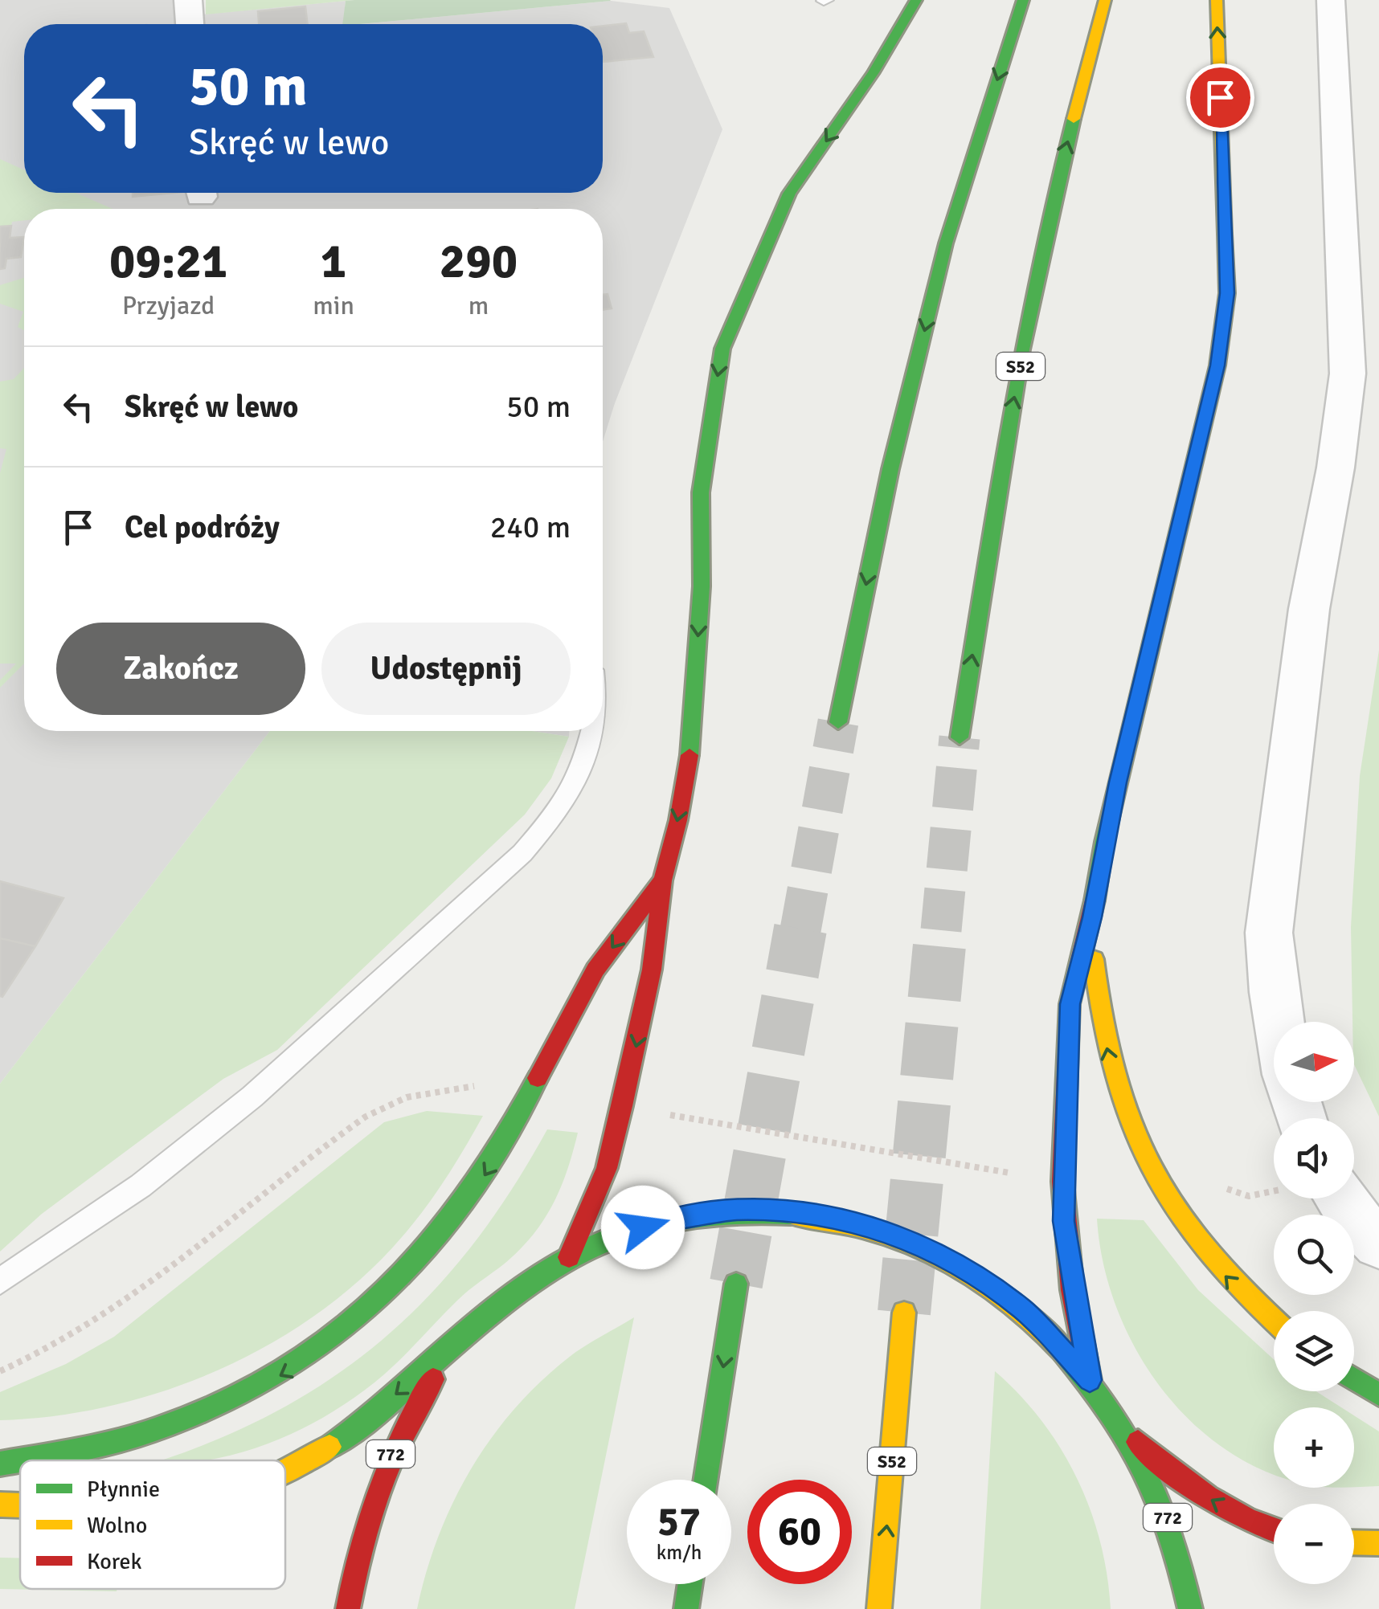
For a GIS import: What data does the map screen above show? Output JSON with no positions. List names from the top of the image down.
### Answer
{
  "streets": {
    "main road": ["S52", "772"]
  },
  "legend": ["Płynnie", "Wolno", "Korek"],
  "north": "right",
  "page": {
    "turn": ["50 m", "Skręć w lewo"],
    "eta": [
      "09:21",
      "Przyjazd",
      "1",
      "min",
      "290",
      "m"
    ],
    "list": [
      {
        "name": "Skręć w lewo",
        "value": "50 m"
      },
      {
        "name": "Cel podróży",
        "value": "240 m"
      }
    ],
    "buttons": ["Zakończ", "Udostępnij"],
    "map_buttons": ["+", "−"],
    "speed": "57 km/h",
    "limit": "60"
  }
}
